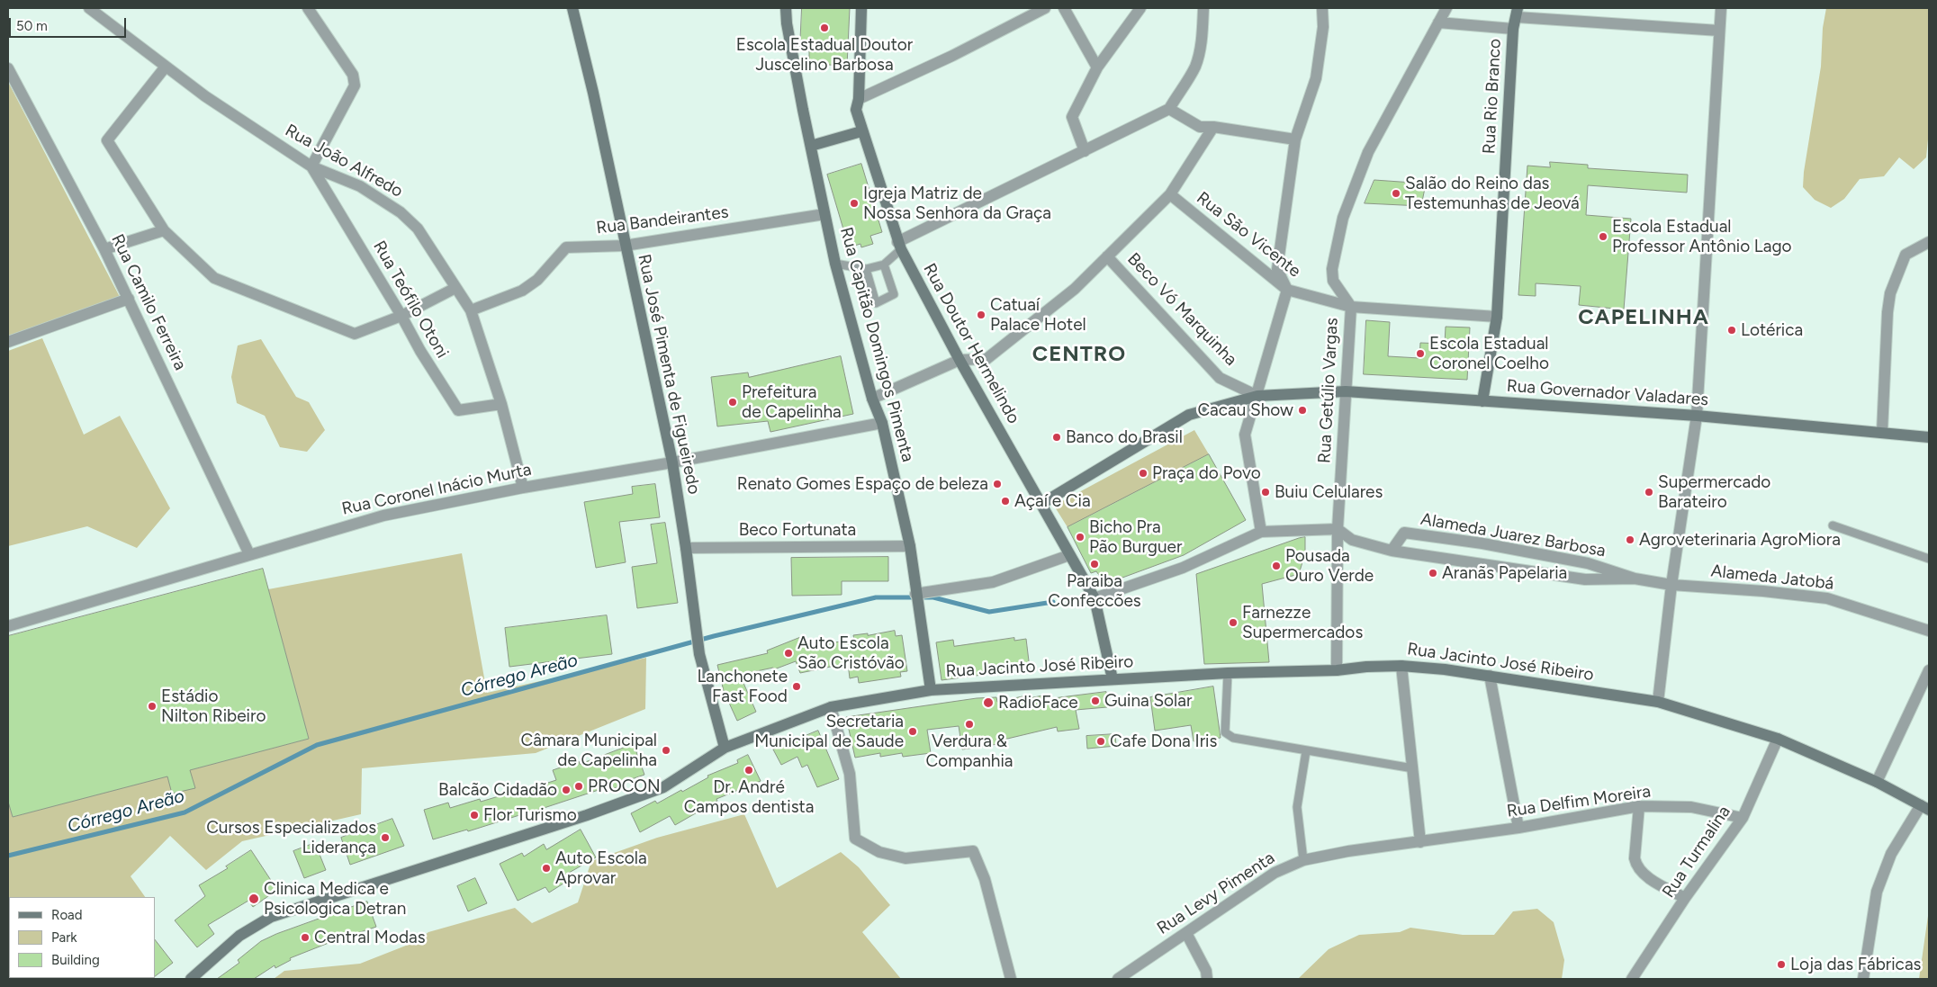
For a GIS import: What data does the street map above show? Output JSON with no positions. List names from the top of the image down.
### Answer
{
  "streets": {
    "street": [
      "Rua Rio Branco",
      "Rua João Alfredo",
      "Rua Bandeirantes",
      "Rua São Vicente",
      "Rua Teófilo Otoni",
      "Rua Camilo Ferreira",
      "Beco Vó Marquinha",
      "Rua Doutor Hermelindo",
      "Rua Capitão Domingos Pimenta",
      "Rua José Pimenta de Figueiredo",
      "Rua Getúlio Vargas",
      "Rua Governador Valadares",
      "Rua Coronel Inácio Murta",
      "Beco Fortunata",
      "Alameda Juarez Barbosa",
      "Alameda Jatobá",
      "Rua Jacinto José Ribeiro",
      "Rua Delfim Moreira",
      "Rua Turmalina",
      "Rua Levy Pimenta"
    ]
  },
  "crossings": [
    ["Rua Rio Branco", "Rua São Vicente"],
    ["Rua Rio Branco", "Rua Governador Valadares"],
    ["Rua João Alfredo", "Rua Bandeirantes"],
    ["Rua João Alfredo", "Rua Teófilo Otoni"],
    ["Rua João Alfredo", "Rua Coronel Inácio Murta"],
    ["Rua Bandeirantes", "Rua Capitão Domingos Pimenta"],
    ["Rua Bandeirantes", "Rua José Pimenta de Figueiredo"],
    ["Rua São Vicente", "Rua Getúlio Vargas"],
    ["Rua Camilo Ferreira", "Rua Coronel Inácio Murta"],
    ["Beco Vó Marquinha", "Rua Governador Valadares"],
    ["Rua Doutor Hermelindo", "Rua Governador Valadares"],
    ["Rua Doutor Hermelindo", "Rua Jacinto José Ribeiro"],
    ["Rua Capitão Domingos Pimenta", "Rua Coronel Inácio Murta"],
    ["Rua Capitão Domingos Pimenta", "Beco Fortunata"],
    ["Rua Capitão Domingos Pimenta", "Rua Jacinto José Ribeiro"],
    ["Rua José Pimenta de Figueiredo", "Rua Coronel Inácio Murta"],
    ["Rua José Pimenta de Figueiredo", "Beco Fortunata"],
    ["Rua José Pimenta de Figueiredo", "Rua Jacinto José Ribeiro"],
    ["Rua Getúlio Vargas", "Rua Governador Valadares"],
    ["Rua Getúlio Vargas", "Alameda Juarez Barbosa"],
    ["Rua Getúlio Vargas", "Rua Jacinto José Ribeiro"],
    ["Alameda Juarez Barbosa", "Alameda Jatobá"],
    ["Rua Jacinto José Ribeiro", "Rua Turmalina"],
    ["Rua Delfim Moreira", "Rua Turmalina"],
    ["Rua Delfim Moreira", "Rua Levy Pimenta"]
  ],
  "districts": ["CAPELINHA", "CENTRO"],
  "water": ["Córrego Areão"],
  "places": [
    "Escola Estadual Doutor Juscelino Barbosa",
    "Salão do Reino das Testemunhas de Jeová",
    "Igreja Matriz de Nossa Senhora da Graça",
    "Escola Estadual Professor Antônio Lago",
    "Catuaí Palace Hotel",
    "Lotérica",
    "Escola Estadual Coronel Coelho",
    "Prefeitura de Capelinha",
    "Cacau Show",
    "Banco do Brasil",
    "Praça do Povo",
    "Renato Gomes Espaço de beleza",
    "Buiu Celulares",
    "Supermercado Barateiro",
    "Açaí e Cia",
    "Bicho Pra Pão Burguer",
    "Agroveterinaria AgroMiora",
    "Paraiba Confeccões",
    "Pousada Ouro Verde",
    "Aranãs Papelaria",
    "Farnezze Supermercados",
    "Auto Escola São Cristóvão",
    "Lanchonete Fast Food",
    "Guina Solar",
    "RadioFace",
    "Estádio Nilton Ribeiro",
    "Verdura & Companhia",
    "Secretaria Municipal de Saude",
    "Cafe Dona Iris",
    "Câmara Municipal de Capelinha",
    "Dr. André Campos dentista",
    "PROCON",
    "Balcão Cidadão",
    "Flor Turismo",
    "Cursos Especializados Liderança",
    "Auto Escola Aprovar",
    "Clinica Medica e Psicologica Detran",
    "Central Modas",
    "Loja das Fábricas"
  ],
  "legend": ["Road", "Park", "Building"],
  "scale_bar": "50 m"
}
